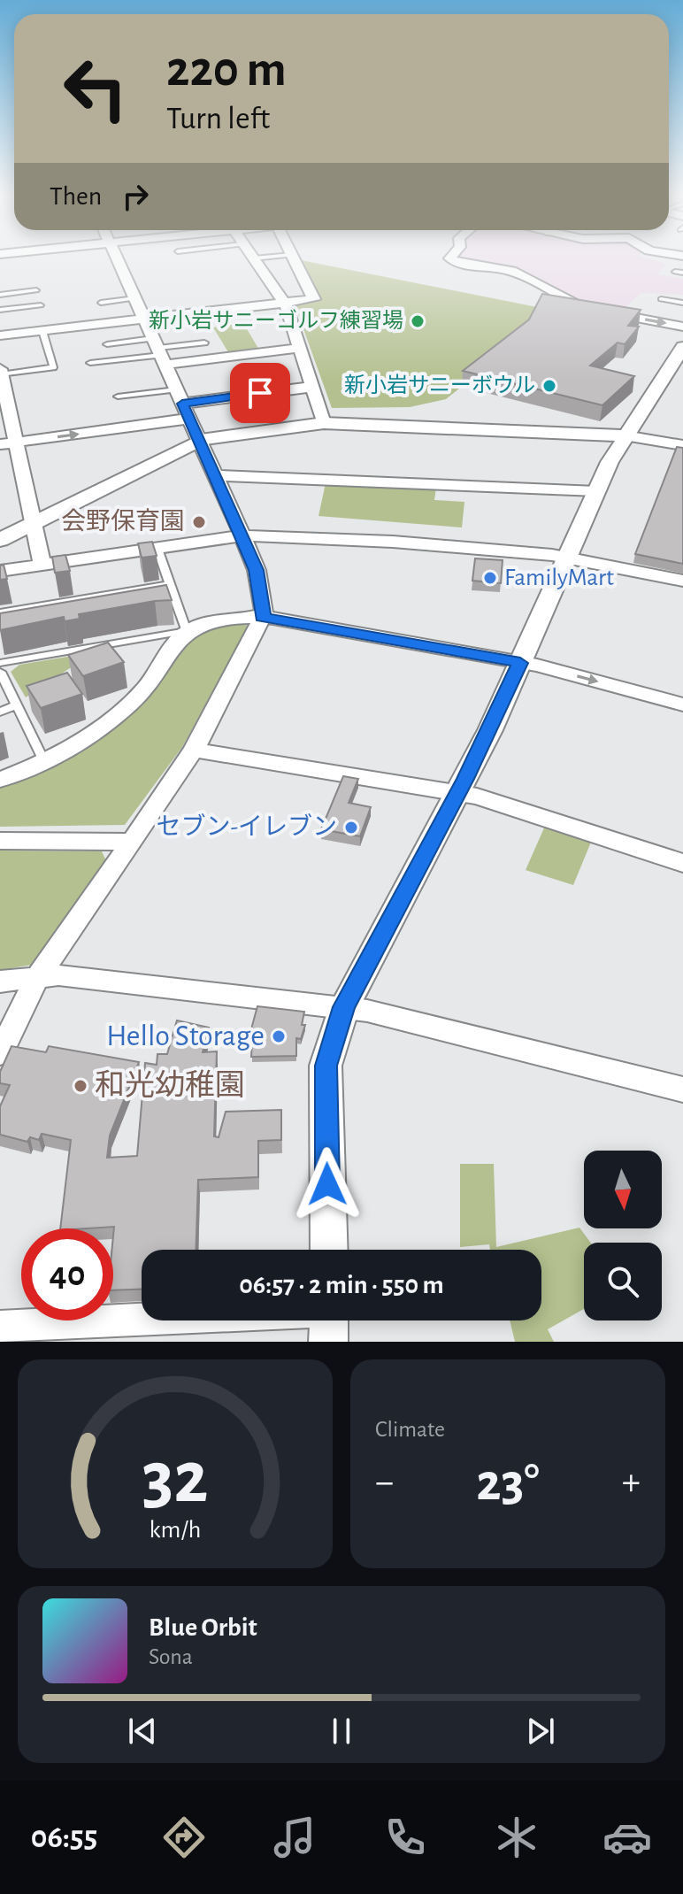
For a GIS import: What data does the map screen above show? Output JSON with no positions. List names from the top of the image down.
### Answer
{
  "places": [
    "新小岩サニーゴルフ練習場",
    "新小岩サニーボウル",
    "会野保育園",
    "FamilyMart",
    "セブン-イレブン",
    "Hello Storage",
    "和光幼稚園"
  ],
  "north": "bottom",
  "page": {
    "turn": ["220 m", "Turn left"],
    "then": "Then",
    "limit": "40",
    "trip": "06:57 · 2 min · 550 m",
    "tile": "Climate",
    "heat": ["−", "23°", "+"],
    "song": ["Blue Orbit", "Sona"],
    "tabs": "06:55",
    "gauge": ["32", "km/h"]
  }
}
